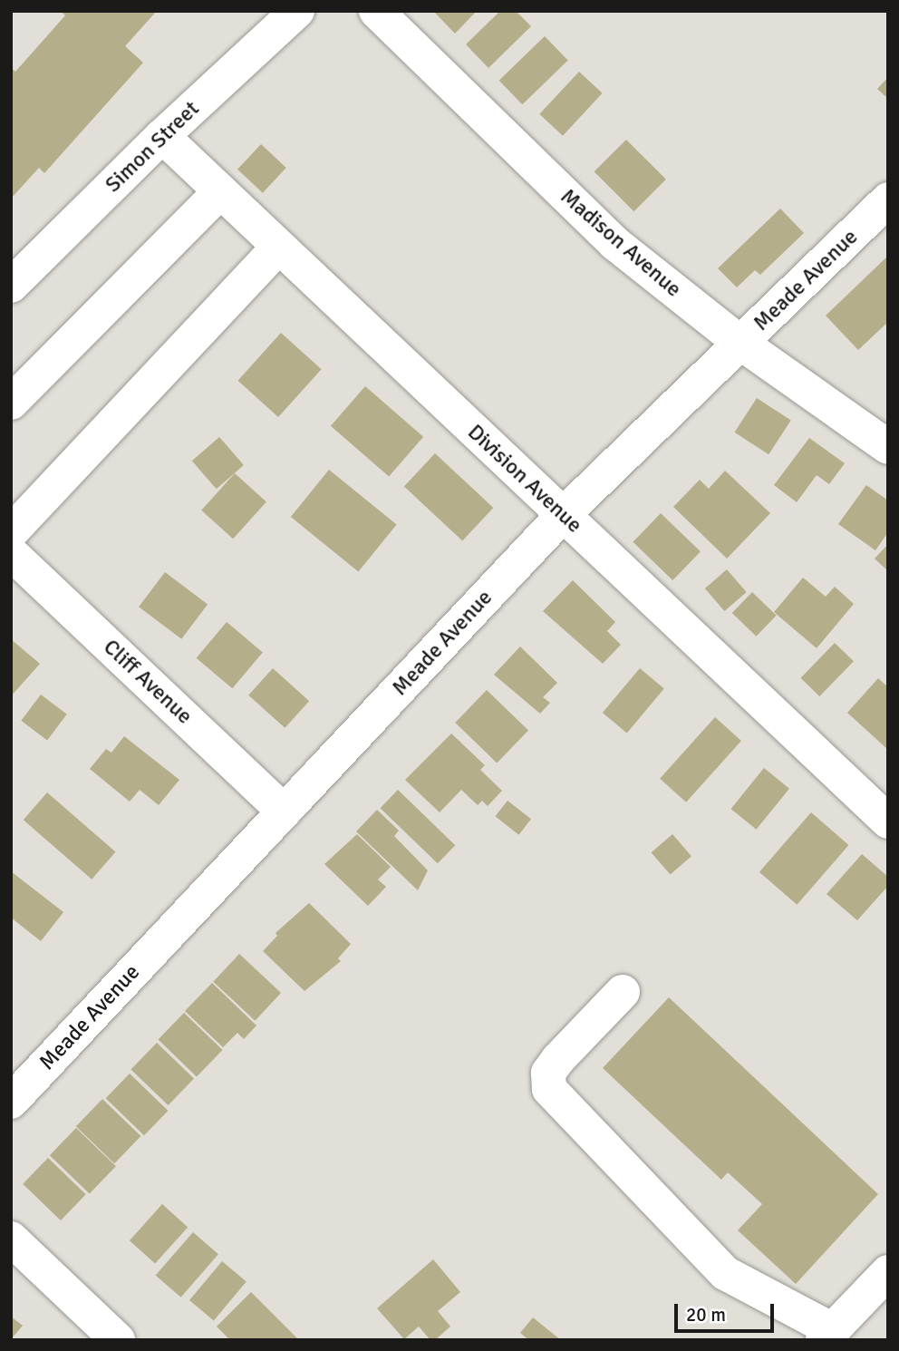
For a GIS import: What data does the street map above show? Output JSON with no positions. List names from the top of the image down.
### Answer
{
  "streets": {
    "street": [
      "Simon Street",
      "Madison Avenue",
      "Meade Avenue",
      "Division Avenue",
      "Cliff Avenue"
    ]
  },
  "crossings": [
    ["Simon Street", "Division Avenue"],
    ["Madison Avenue", "Meade Avenue"],
    ["Meade Avenue", "Division Avenue"],
    ["Meade Avenue", "Cliff Avenue"]
  ],
  "scale_bar": "20 m"
}
